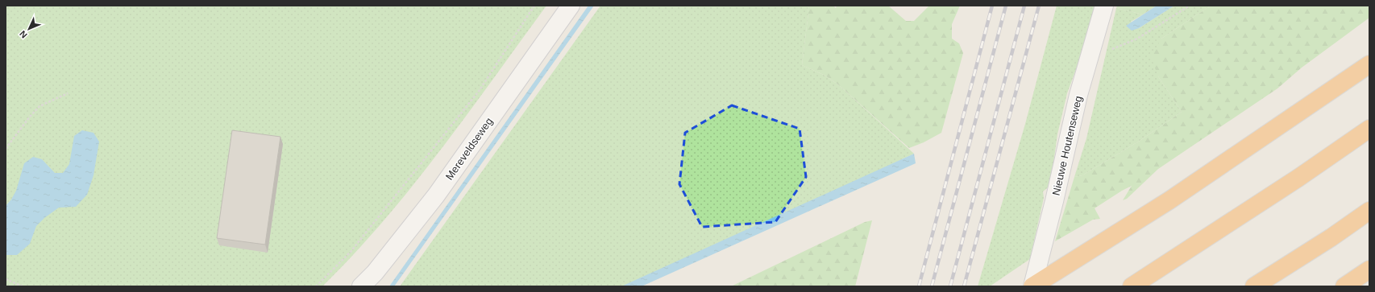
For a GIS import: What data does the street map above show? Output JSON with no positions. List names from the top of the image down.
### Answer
{
  "streets": {
    "street": ["Nieuwe Houtenseweg", "Mereveldseweg"]
  },
  "north": "bottom left"
}
